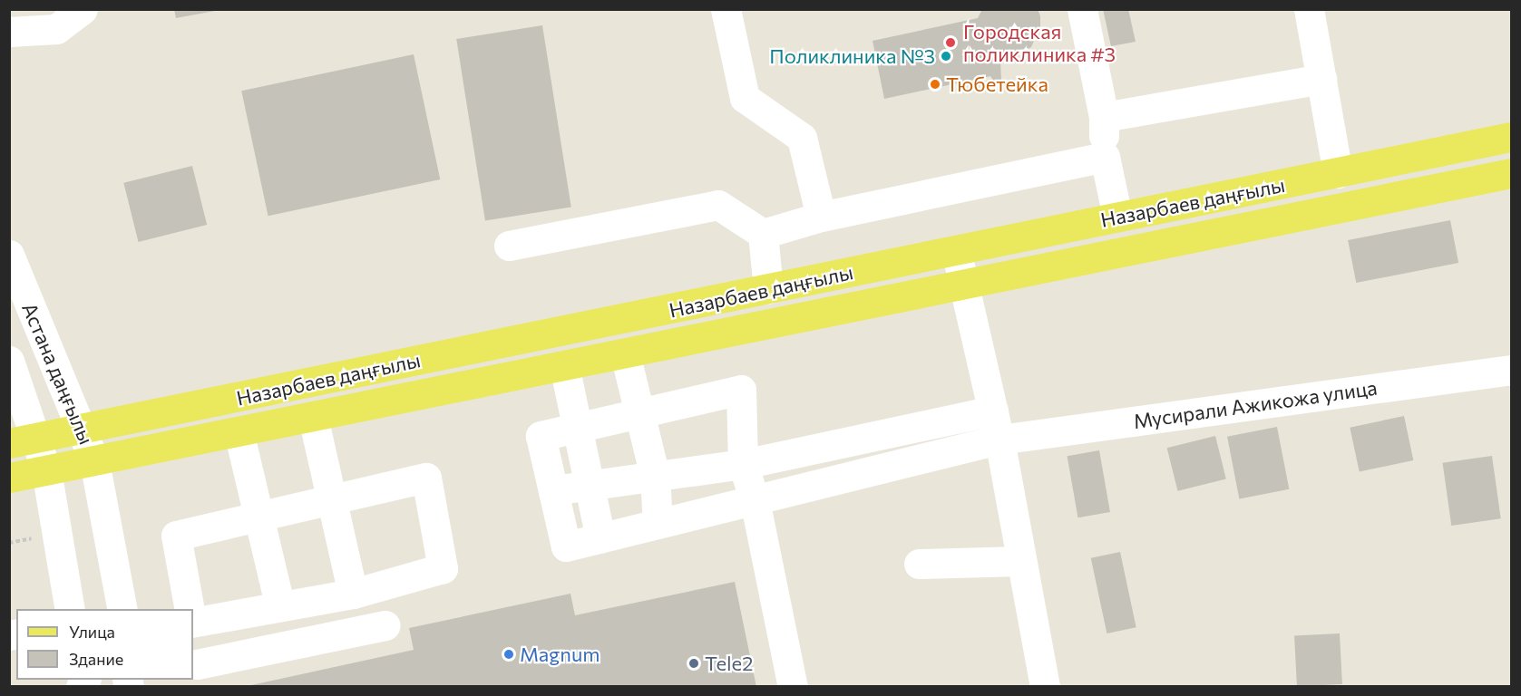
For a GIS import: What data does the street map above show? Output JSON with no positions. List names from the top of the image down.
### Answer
{
  "streets": {
    "main road": ["Назарбаев даңғылы"],
    "street": ["Астана даңғылы", "Мусирали Ажикожа улица"]
  },
  "crossings": [
    ["Назарбаев даңғылы", "Астана даңғылы"]
  ],
  "places": [
    "Городская поликлиника #3",
    "Поликлиника №3",
    "Тюбетейка",
    "Magnum",
    "Tele2"
  ],
  "legend": ["Улица", "Здание"]
}
